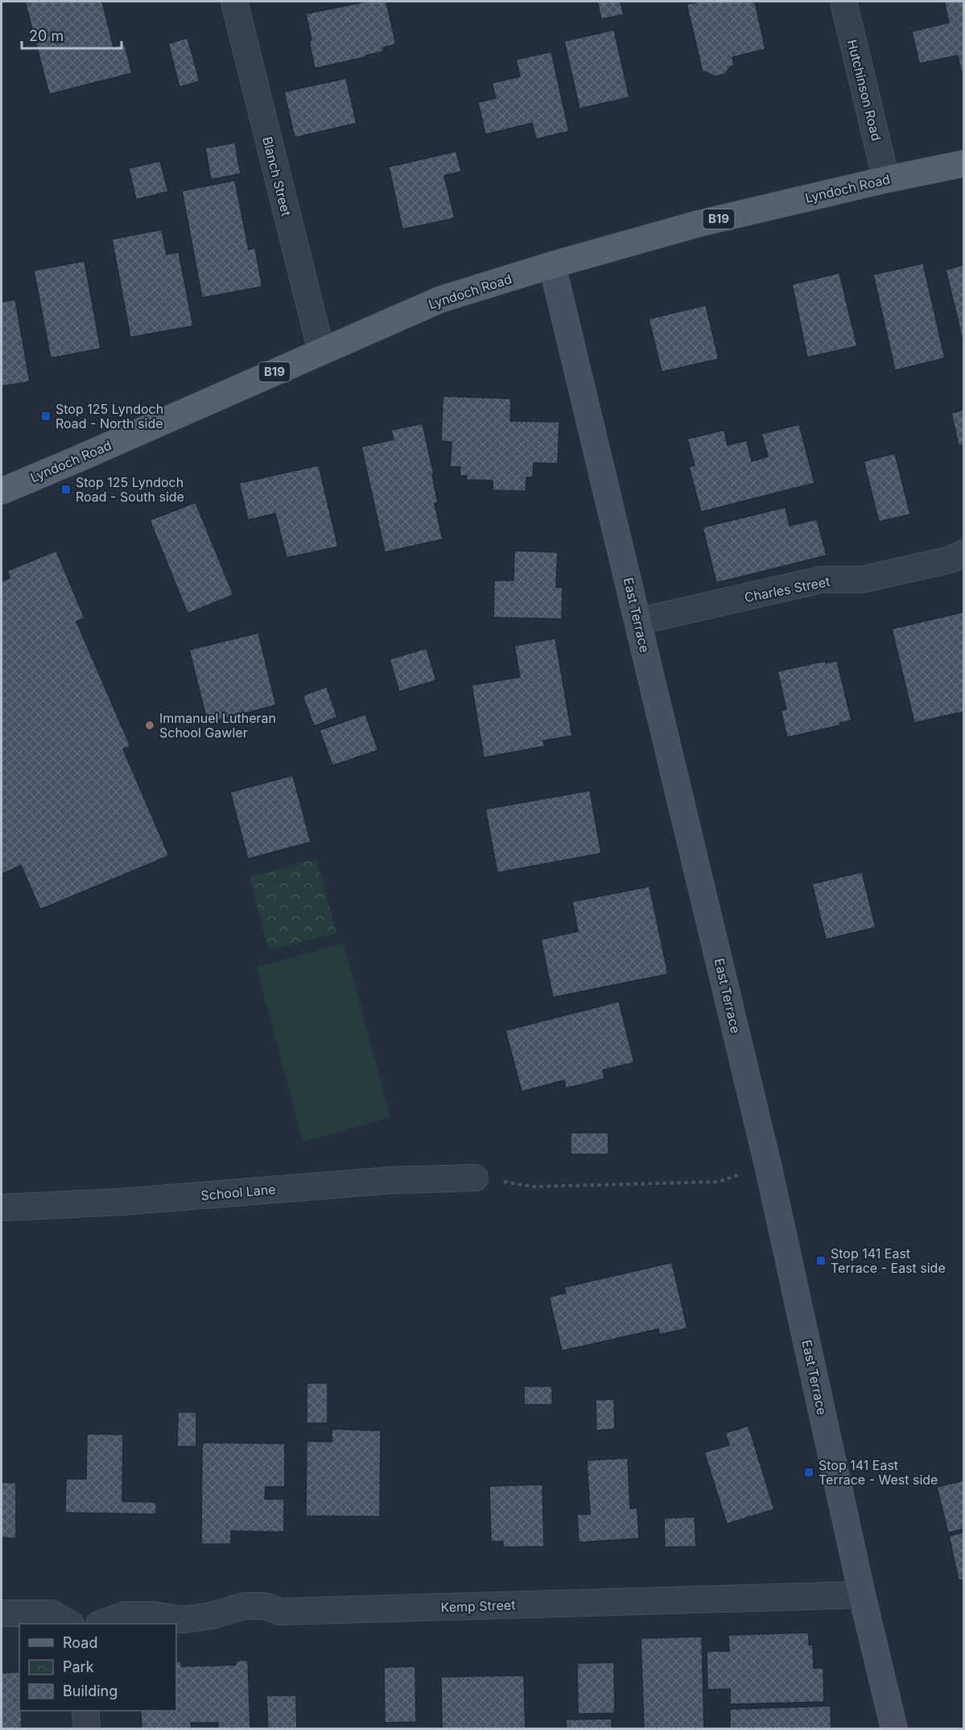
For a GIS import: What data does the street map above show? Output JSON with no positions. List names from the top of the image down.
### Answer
{
  "streets": {
    "main road": ["Lyndoch Road", "B19"],
    "street": [
      "Hutchinson Road",
      "Blanch Street",
      "Charles Street",
      "East Terrace",
      "School Lane",
      "Kemp Street"
    ]
  },
  "crossings": [
    ["Hutchinson Road", "Lyndoch Road"],
    ["Blanch Street", "Lyndoch Road"],
    ["Lyndoch Road", "East Terrace"],
    ["Charles Street", "East Terrace"],
    ["East Terrace", "Kemp Street"]
  ],
  "places": {
    "transit": [
      "Stop 125 Lyndoch Road - North side",
      "Stop 125 Lyndoch Road - South side",
      "Stop 141 East Terrace - East side",
      "Stop 141 East Terrace - West side"
    ],
    "other": ["Immanuel Lutheran School Gawler"]
  },
  "legend": ["Road", "Park", "Building"],
  "scale_bar": "20 m"
}
